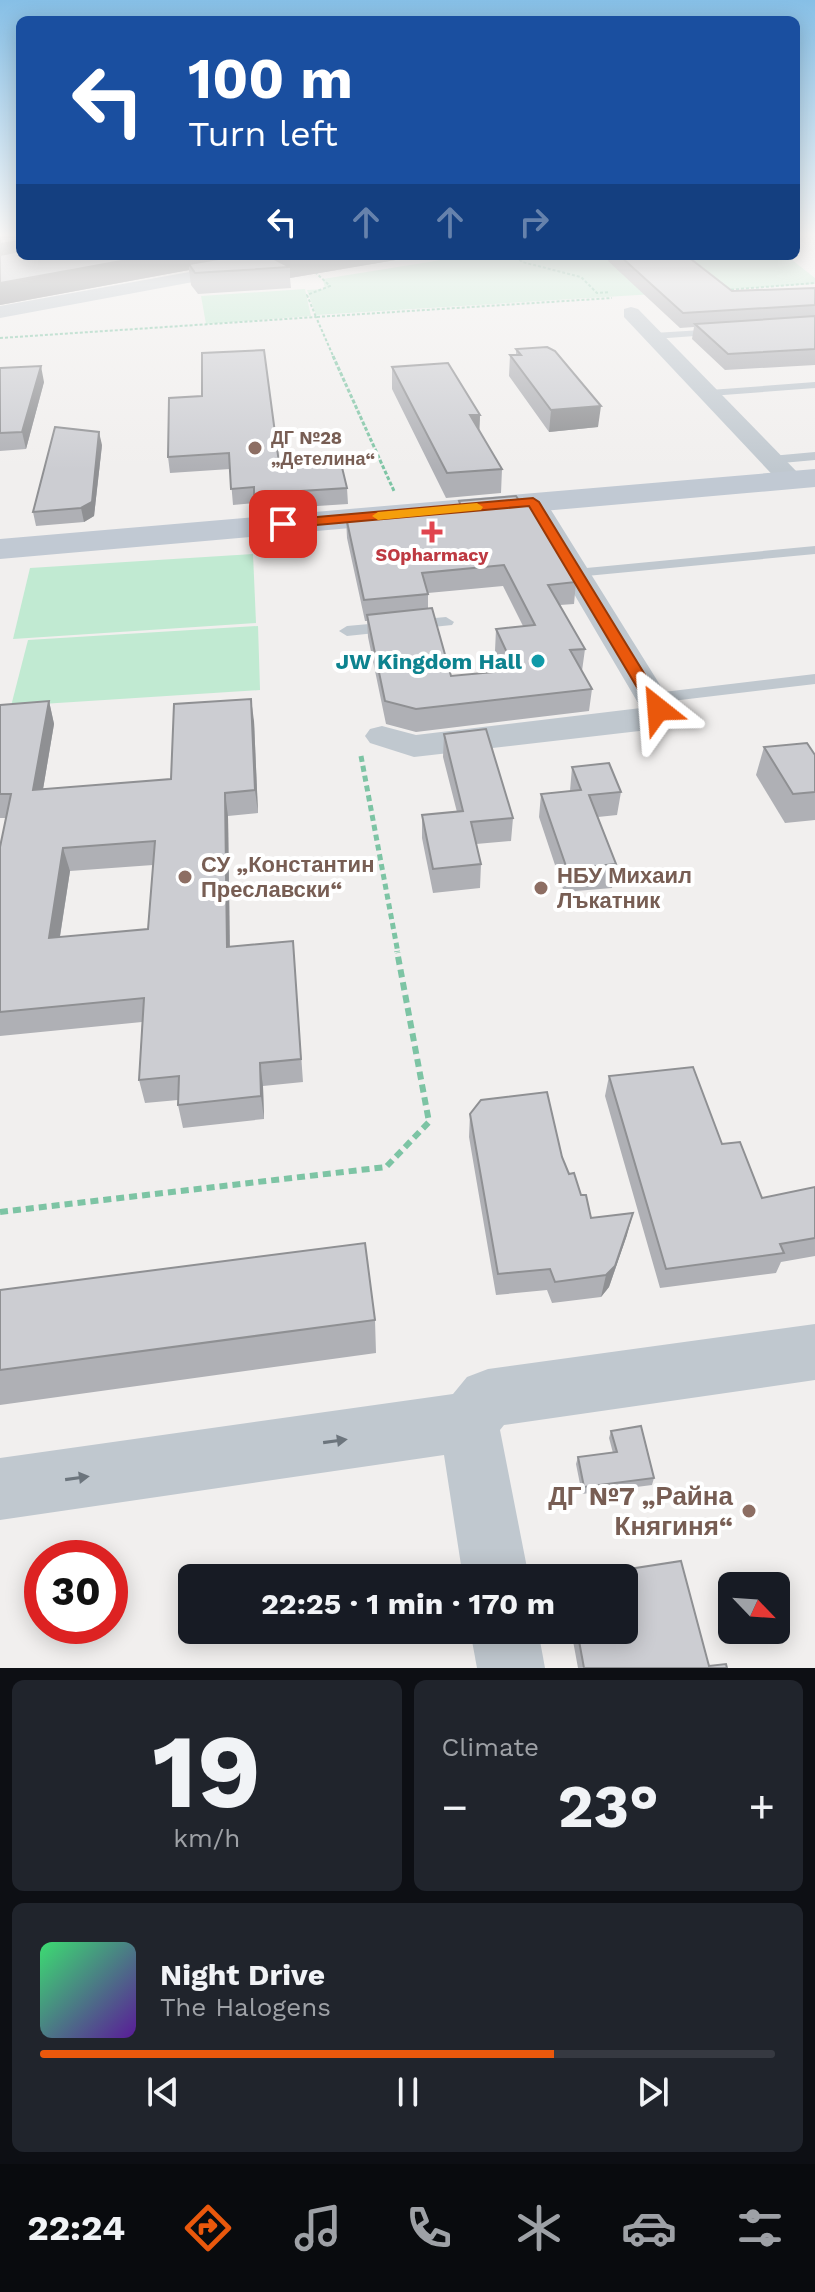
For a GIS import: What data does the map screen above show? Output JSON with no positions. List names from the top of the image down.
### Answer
{
  "places": {
    "other": [
      "ДГ №28 „Детелина“",
      "JW Kingdom Hall",
      "СУ „Константин Преславски“",
      "НБУ Михаил Лъкатник",
      "ДГ №7 „Райна Княгиня“"
    ],
    "health": ["SOpharmacy"]
  },
  "north": "bottom right",
  "page": {
    "turn": ["100 m", "Turn left"],
    "limit": "30",
    "trip": "22:25 · 1 min · 170 m",
    "tile": [
      ["19", "km/h"],
      "Climate"
    ],
    "heat": ["−", "23°", "+"],
    "song": ["Night Drive", "The Halogens"],
    "tabs": "22:24"
  }
}
